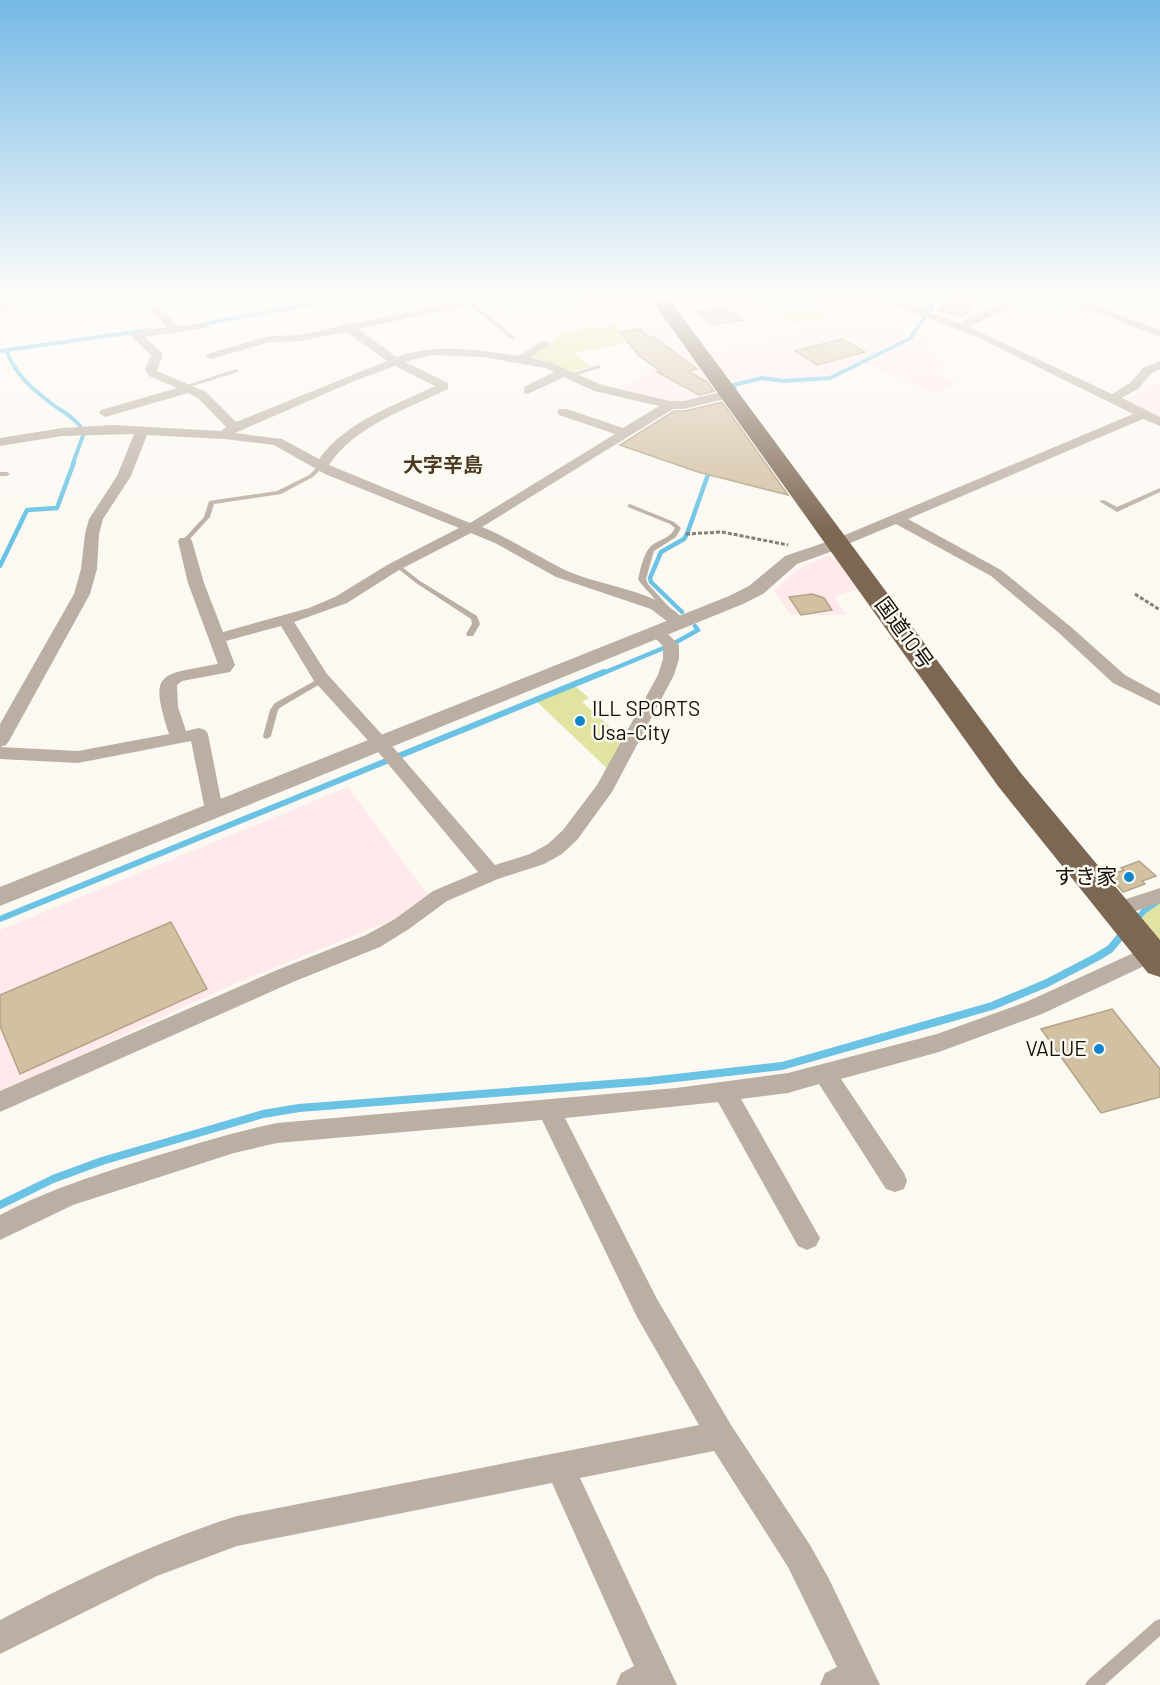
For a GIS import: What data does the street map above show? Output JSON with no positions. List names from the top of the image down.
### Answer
{
  "streets": {
    "highway": ["国道10号"]
  },
  "districts": ["大字辛島"],
  "places": ["ILL SPORTS Usa-City", "すき家", "VALUE"]
}
